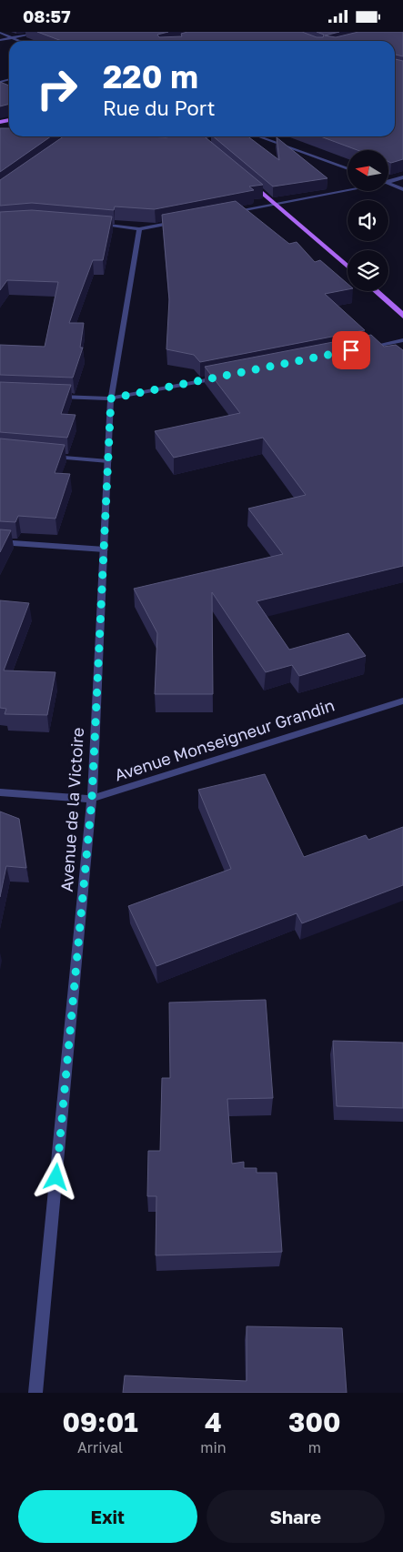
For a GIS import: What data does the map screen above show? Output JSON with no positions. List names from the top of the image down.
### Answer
{
  "streets": {
    "street": ["Avenue Monseigneur Grandin", "Avenue de la Victoire"]
  },
  "crossings": [
    ["Avenue Monseigneur Grandin", "Avenue de la Victoire"]
  ],
  "north": "left",
  "page": {
    "status": "08:57",
    "turn": ["220 m", "Rue du Port"],
    "eta": [
      "09:01",
      "Arrival",
      "4",
      "min",
      "300",
      "m"
    ],
    "buttons": ["Exit", "Share"]
  }
}
